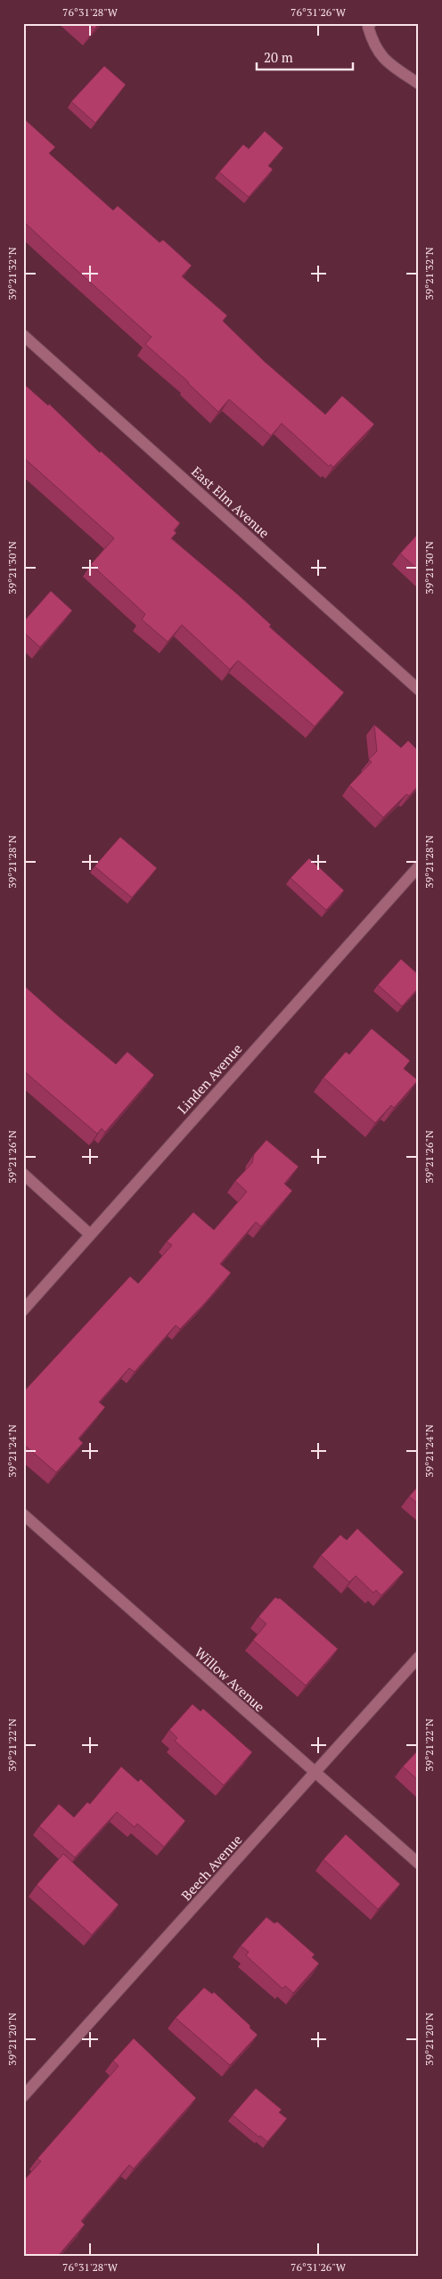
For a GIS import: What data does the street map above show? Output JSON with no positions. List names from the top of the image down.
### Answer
{
  "streets": {
    "street": [
      "East Elm Avenue",
      "Linden Avenue",
      "Willow Avenue",
      "Beech Avenue"
    ]
  },
  "crossings": [
    ["Willow Avenue", "Beech Avenue"]
  ],
  "scale_bar": "20 m",
  "coordinates": [
    "76°31'28\"W",
    "76°31'26\"W",
    "39°21'32\"N",
    "39°21'30\"N",
    "39°21'28\"N",
    "39°21'26\"N",
    "39°21'24\"N",
    "39°21'22\"N",
    "39°21'20\"N"
  ]
}
